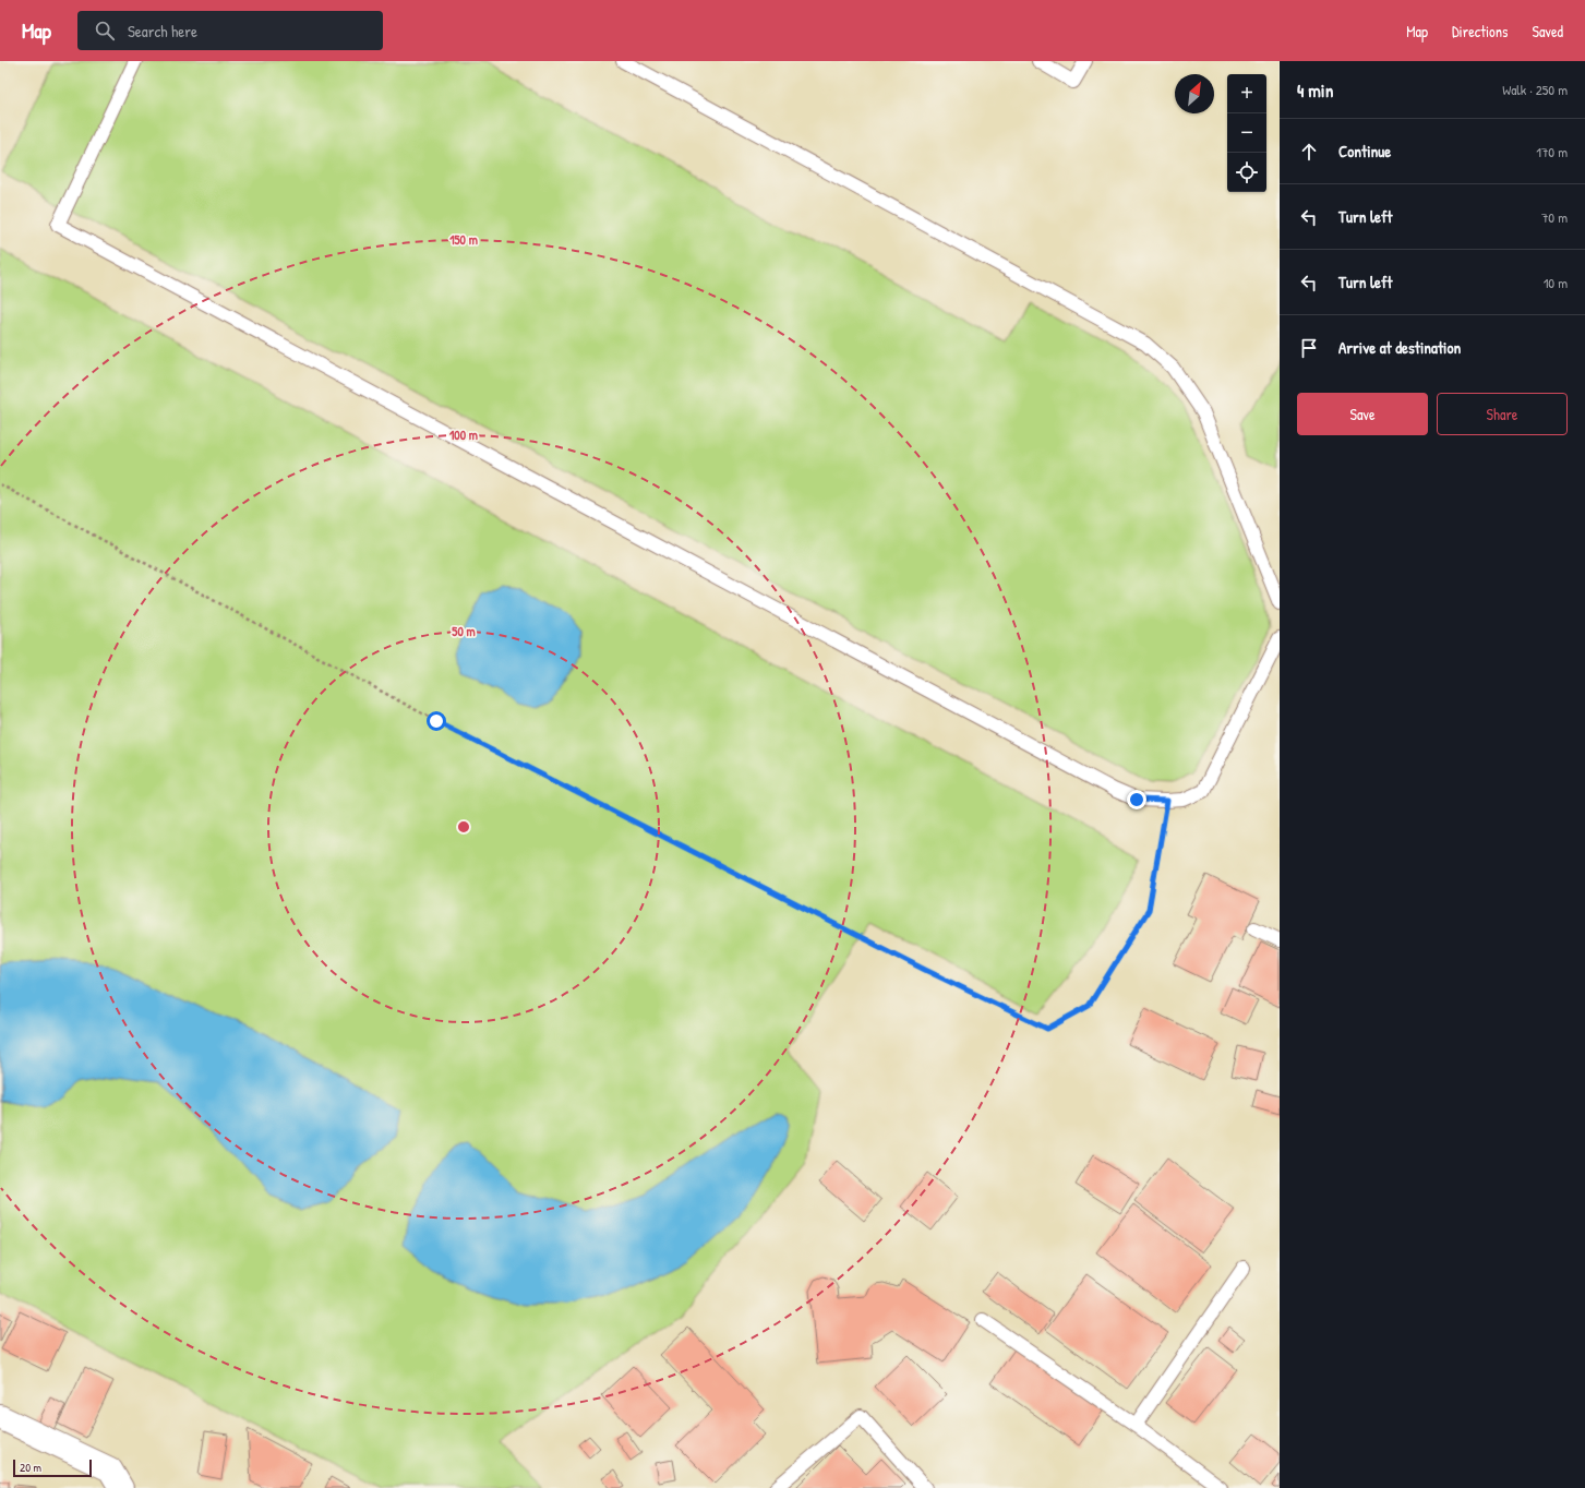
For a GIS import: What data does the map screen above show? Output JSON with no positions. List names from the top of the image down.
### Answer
{
  "scale_bar": "20 m",
  "north": "top right",
  "page": {
    "header": "Map",
    "search": "Search here",
    "nav": ["Map", "Directions", "Saved"],
    "heading": ["4 min", "Walk · 250 m"],
    "map_buttons": ["+", "−"],
    "list": [
      ["Continue", "170 m"],
      ["Turn left", "70 m"],
      ["Turn left", "10 m"],
      "Arrive at destination"
    ],
    "buttons": ["Save", "Share"],
    "scale": "20 m"
  },
  "rings": ["150 m", "100 m", "50 m"]
}
